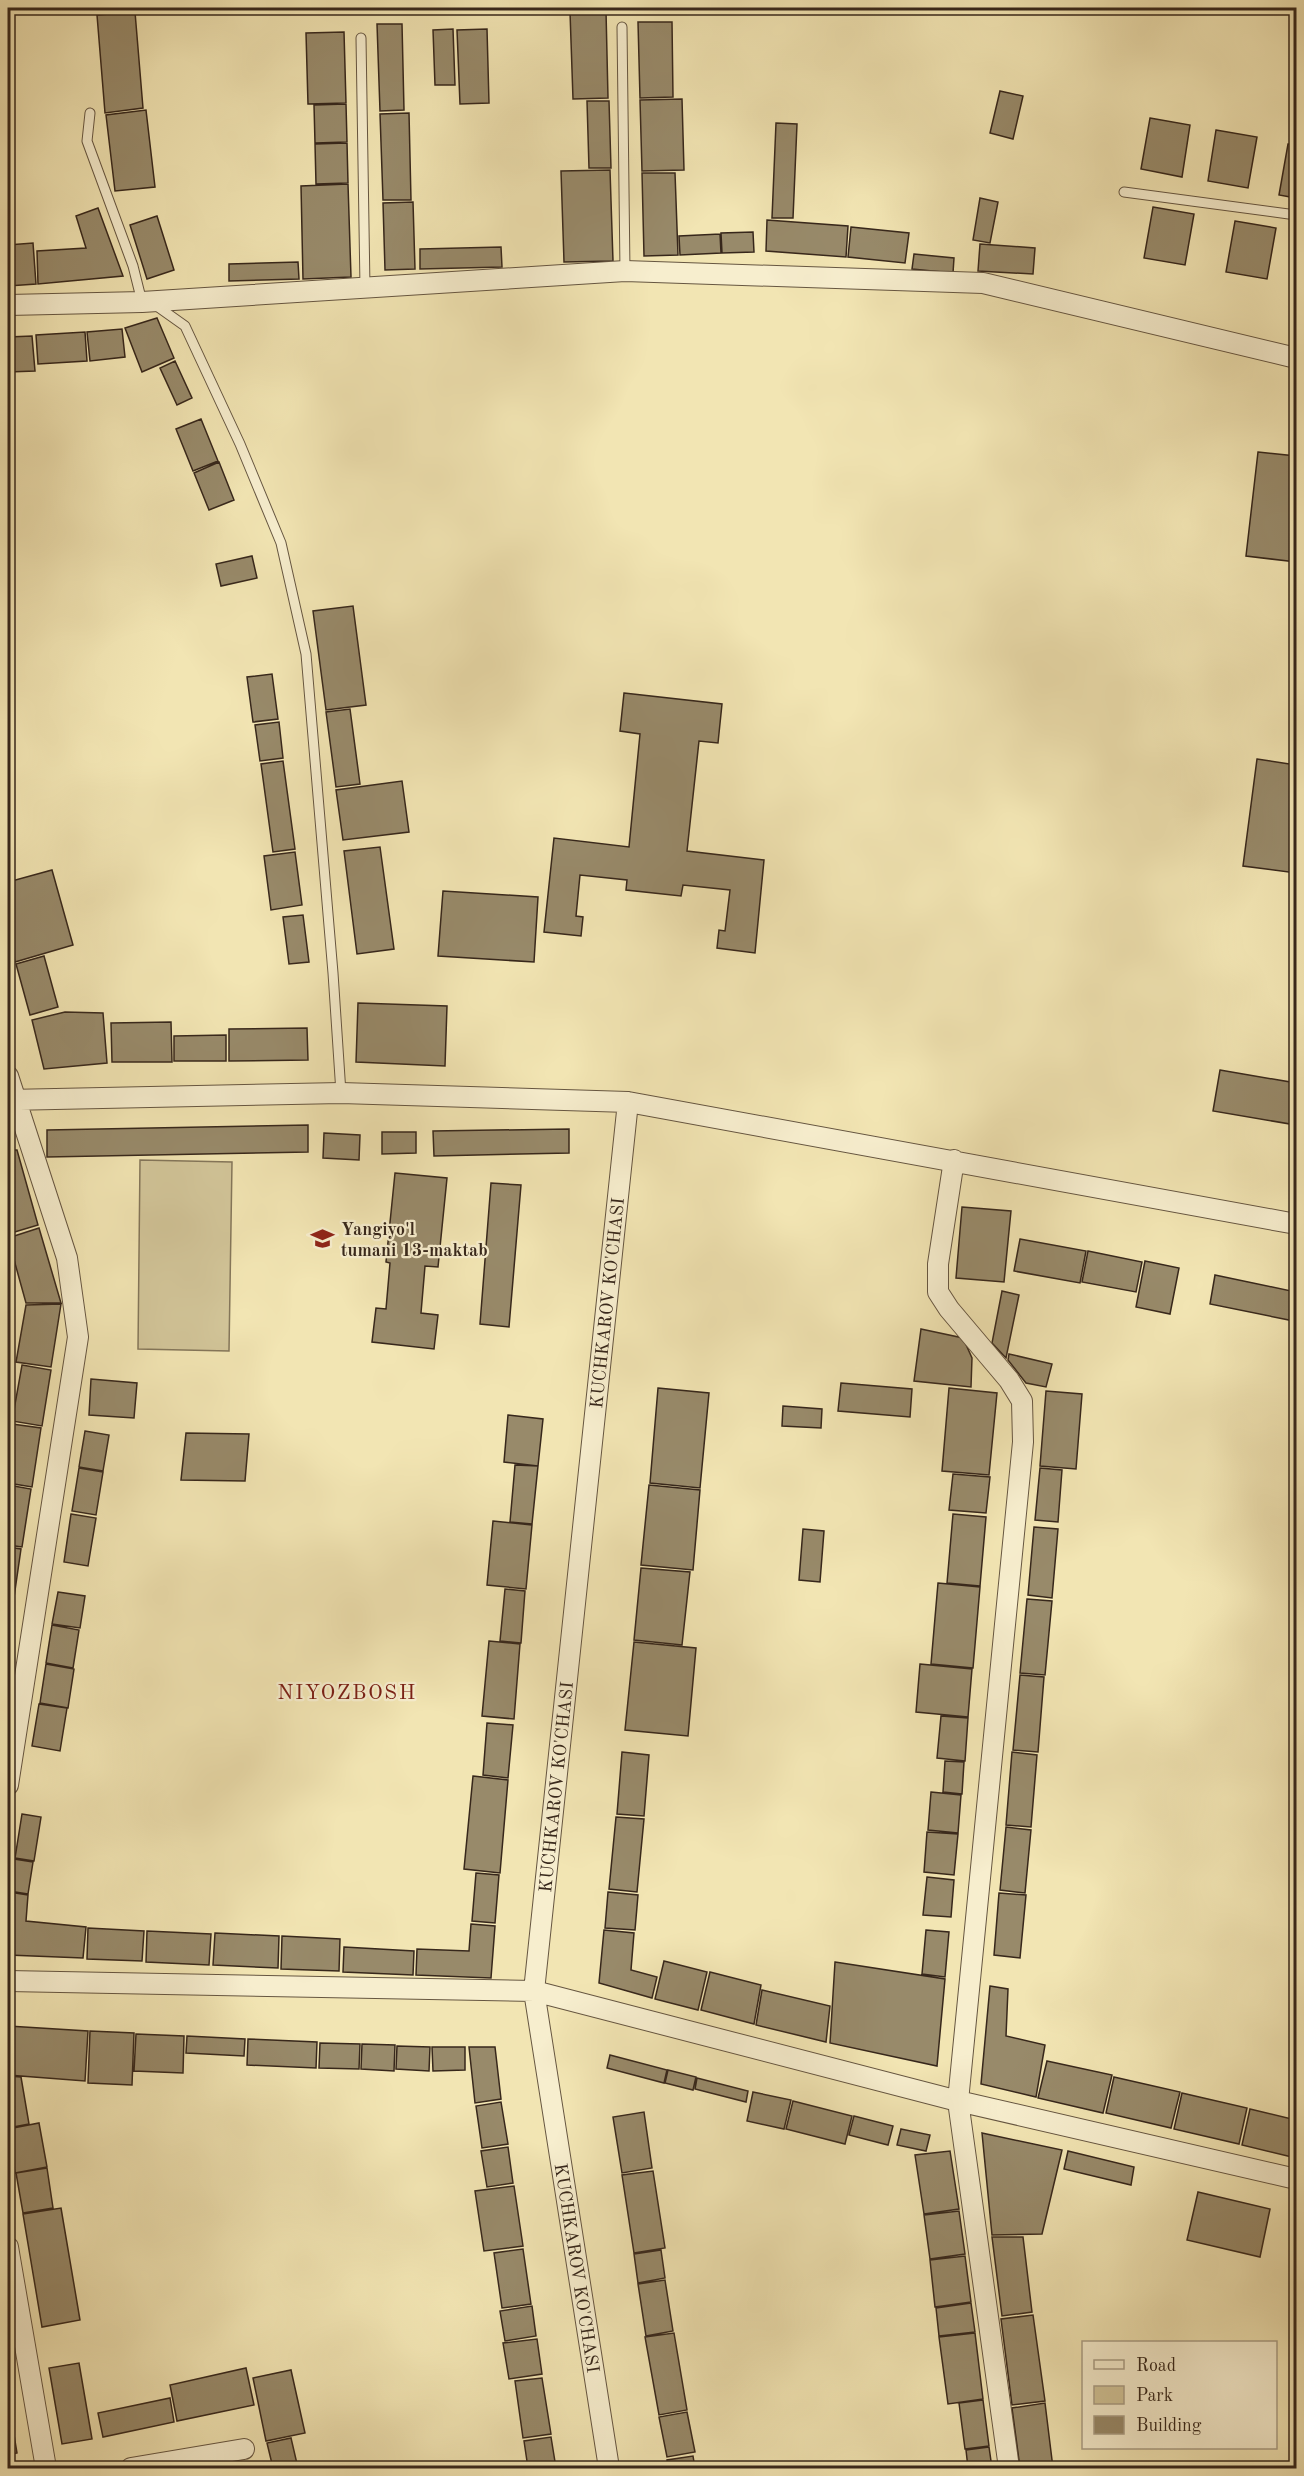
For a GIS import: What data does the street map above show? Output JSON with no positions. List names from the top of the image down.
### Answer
{
  "streets": {
    "street": ["KUCHKAROV KO'CHASI"]
  },
  "districts": ["NIYOZBOSH"],
  "places": {
    "school or university": ["Yangiyo'l tumani 13-maktab"]
  },
  "legend": ["Road", "Park", "Building"]
}
